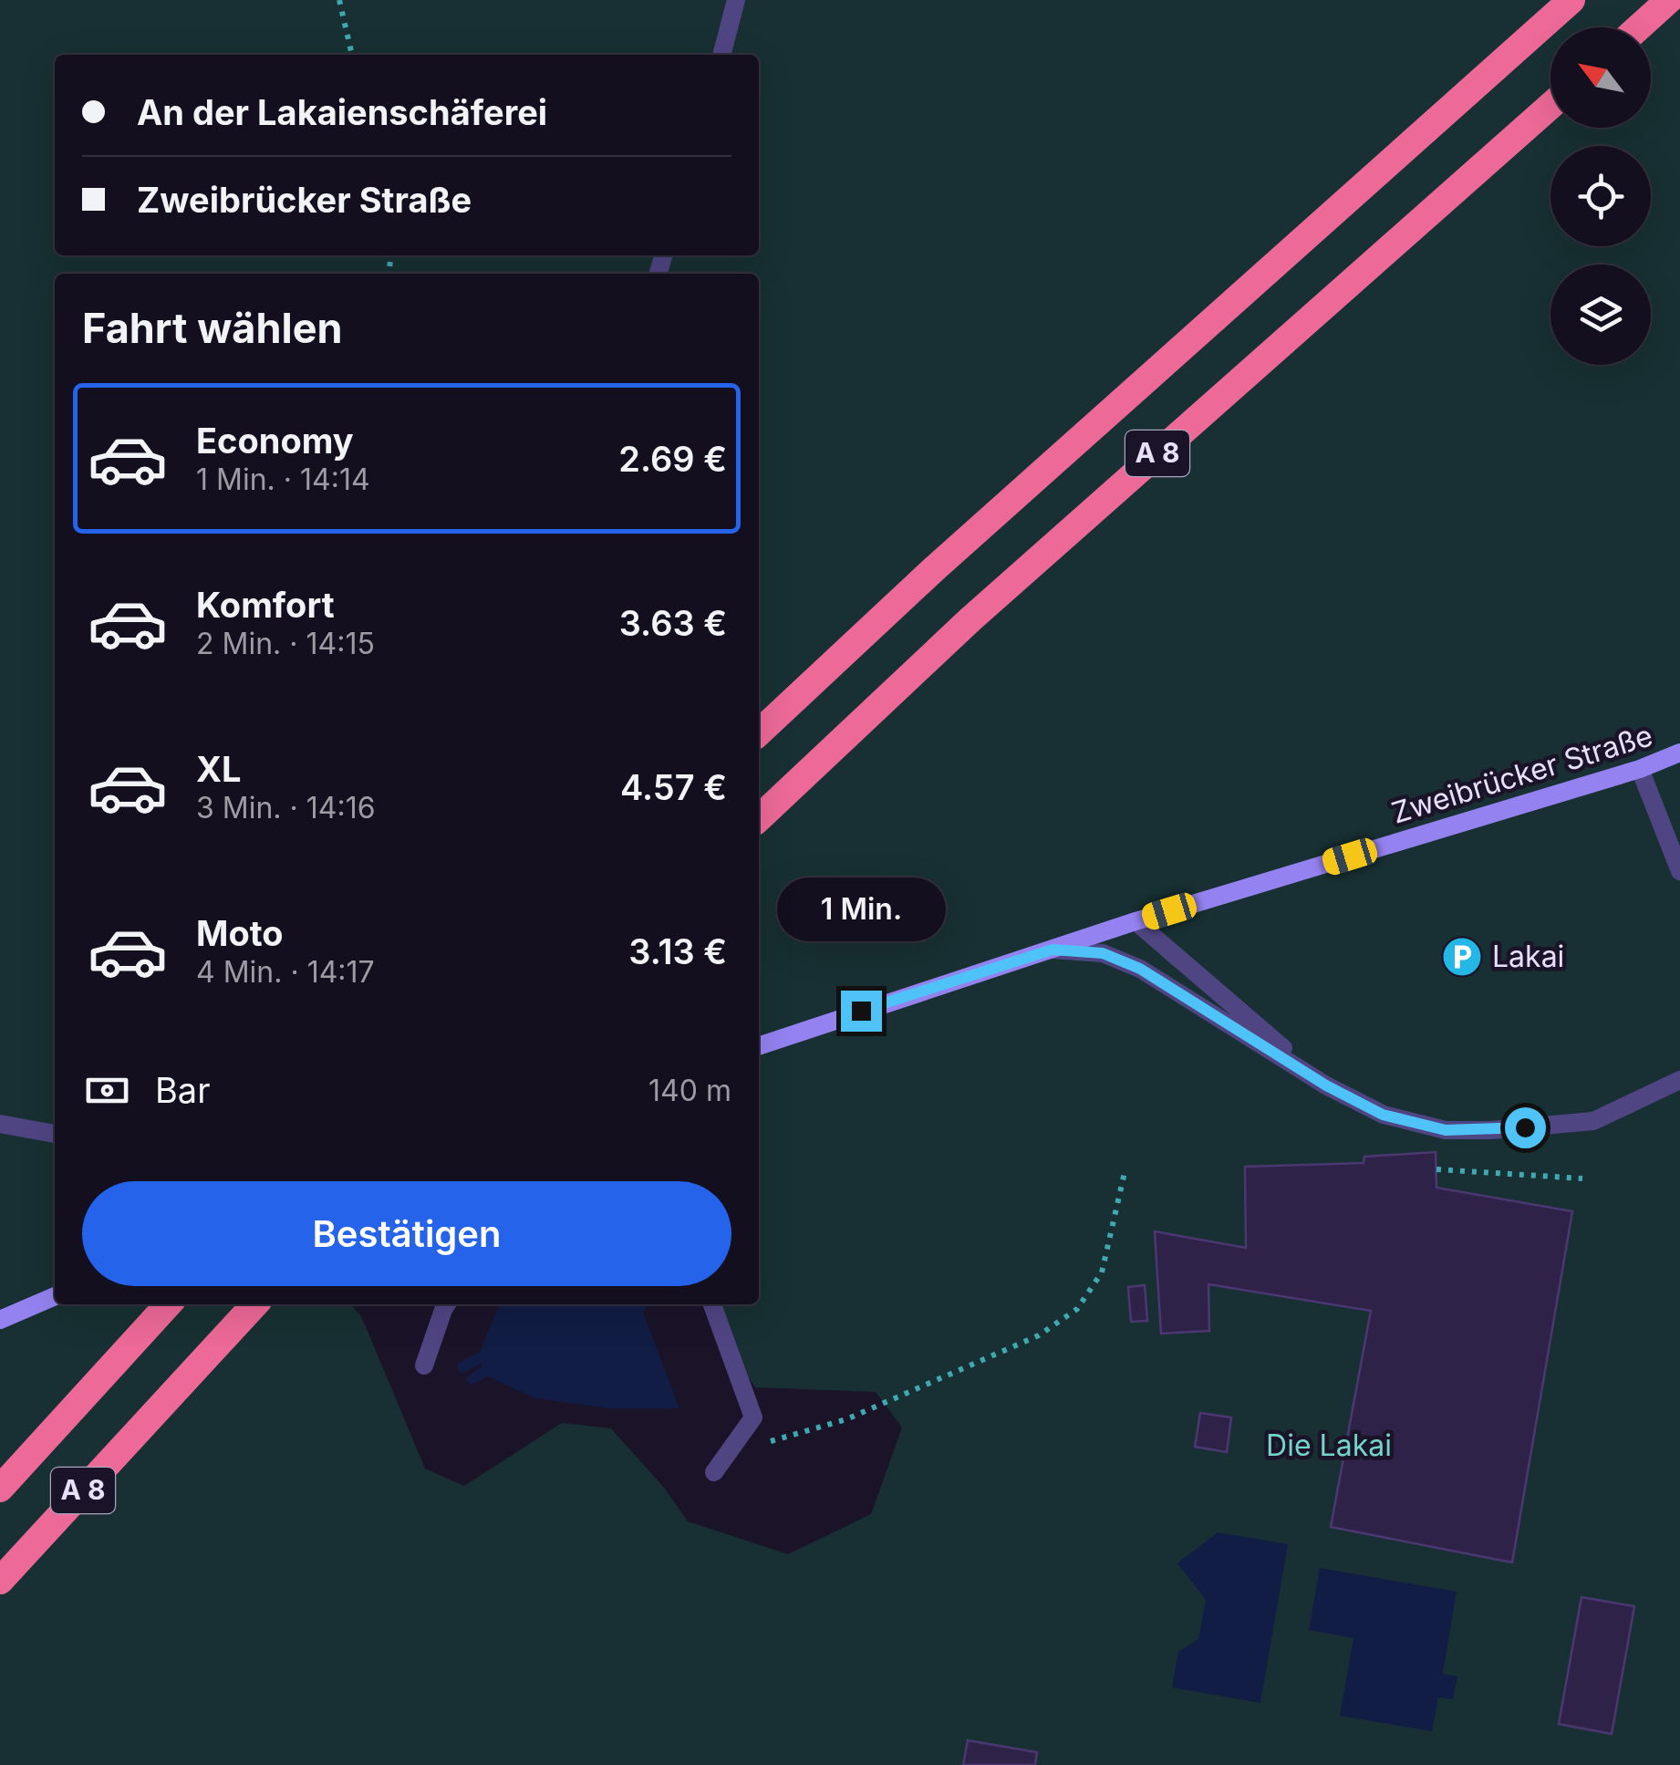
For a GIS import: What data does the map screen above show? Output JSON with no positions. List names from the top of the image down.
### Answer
{
  "streets": {
    "highway": ["A 8"],
    "main road": ["Zweibrücker Straße"]
  },
  "parks": ["Die Lakai"],
  "places": {
    "parking": ["Lakai"]
  },
  "north": "top left",
  "page": {
    "banner": ["An der Lakaienschäferei", "Zweibrücker Straße"],
    "heading": "Fahrt wählen",
    "list": [
      {
        "name": "Economy",
        "note": "1 Min. · 14:14",
        "value": "2.69 €"
      },
      {
        "name": "Komfort",
        "note": "2 Min. · 14:15",
        "value": "3.63 €"
      },
      {
        "name": "XL",
        "note": "3 Min. · 14:16",
        "value": "4.57 €"
      },
      {
        "name": "Moto",
        "note": "4 Min. · 14:17",
        "value": "3.13 €"
      }
    ],
    "bubble": "1 Min.",
    "pay": ["Bar", "140 m"],
    "buttons": "Bestätigen"
  }
}
